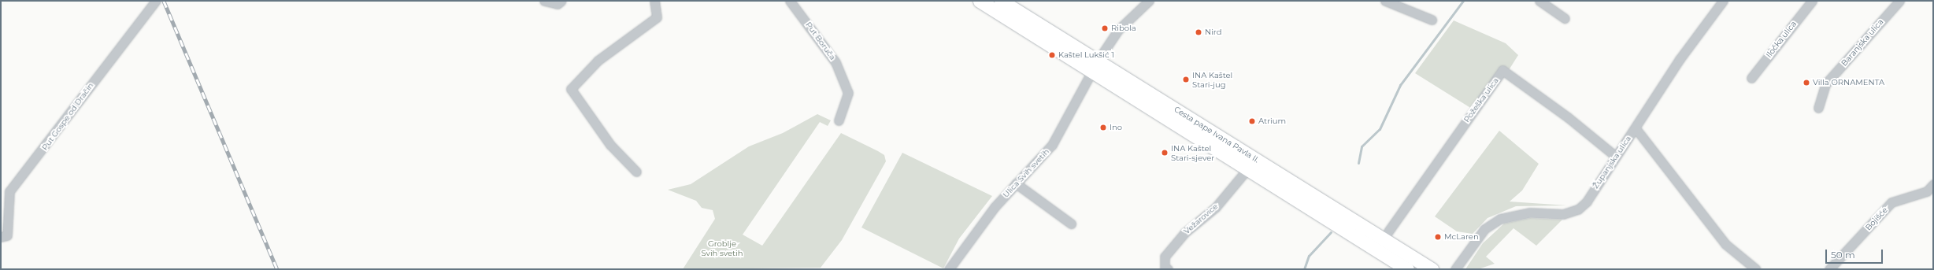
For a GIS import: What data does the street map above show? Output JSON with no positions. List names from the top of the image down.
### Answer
{
  "streets": {
    "main road": ["Cesta pape Ivana Pavla II."],
    "street": [
      "Iločka ulica",
      "Put Boruča",
      "Baranjska ulica",
      "Požeška ulica",
      "Put Gospe od Dračin",
      "Županjska ulica",
      "Ulica Svih svetih",
      "Vežarovice",
      "Bojišće"
    ]
  },
  "crossings": [
    ["Požeška ulica", "Županjska ulica"],
    ["Cesta pape Ivana Pavla II.", "Ulica Svih svetih"],
    ["Cesta pape Ivana Pavla II.", "Vežarovice"]
  ],
  "parks": ["Groblje Svih svetih"],
  "places": [
    "Ribola",
    "Nird",
    "Kaštel Lukšić 1",
    "INA Kaštel Stari-jug",
    "Villa ORNAMENTA",
    "Atrium",
    "Ino",
    "INA Kaštel Stari-sjever",
    "McLaren"
  ],
  "scale_bar": "50 m"
}
